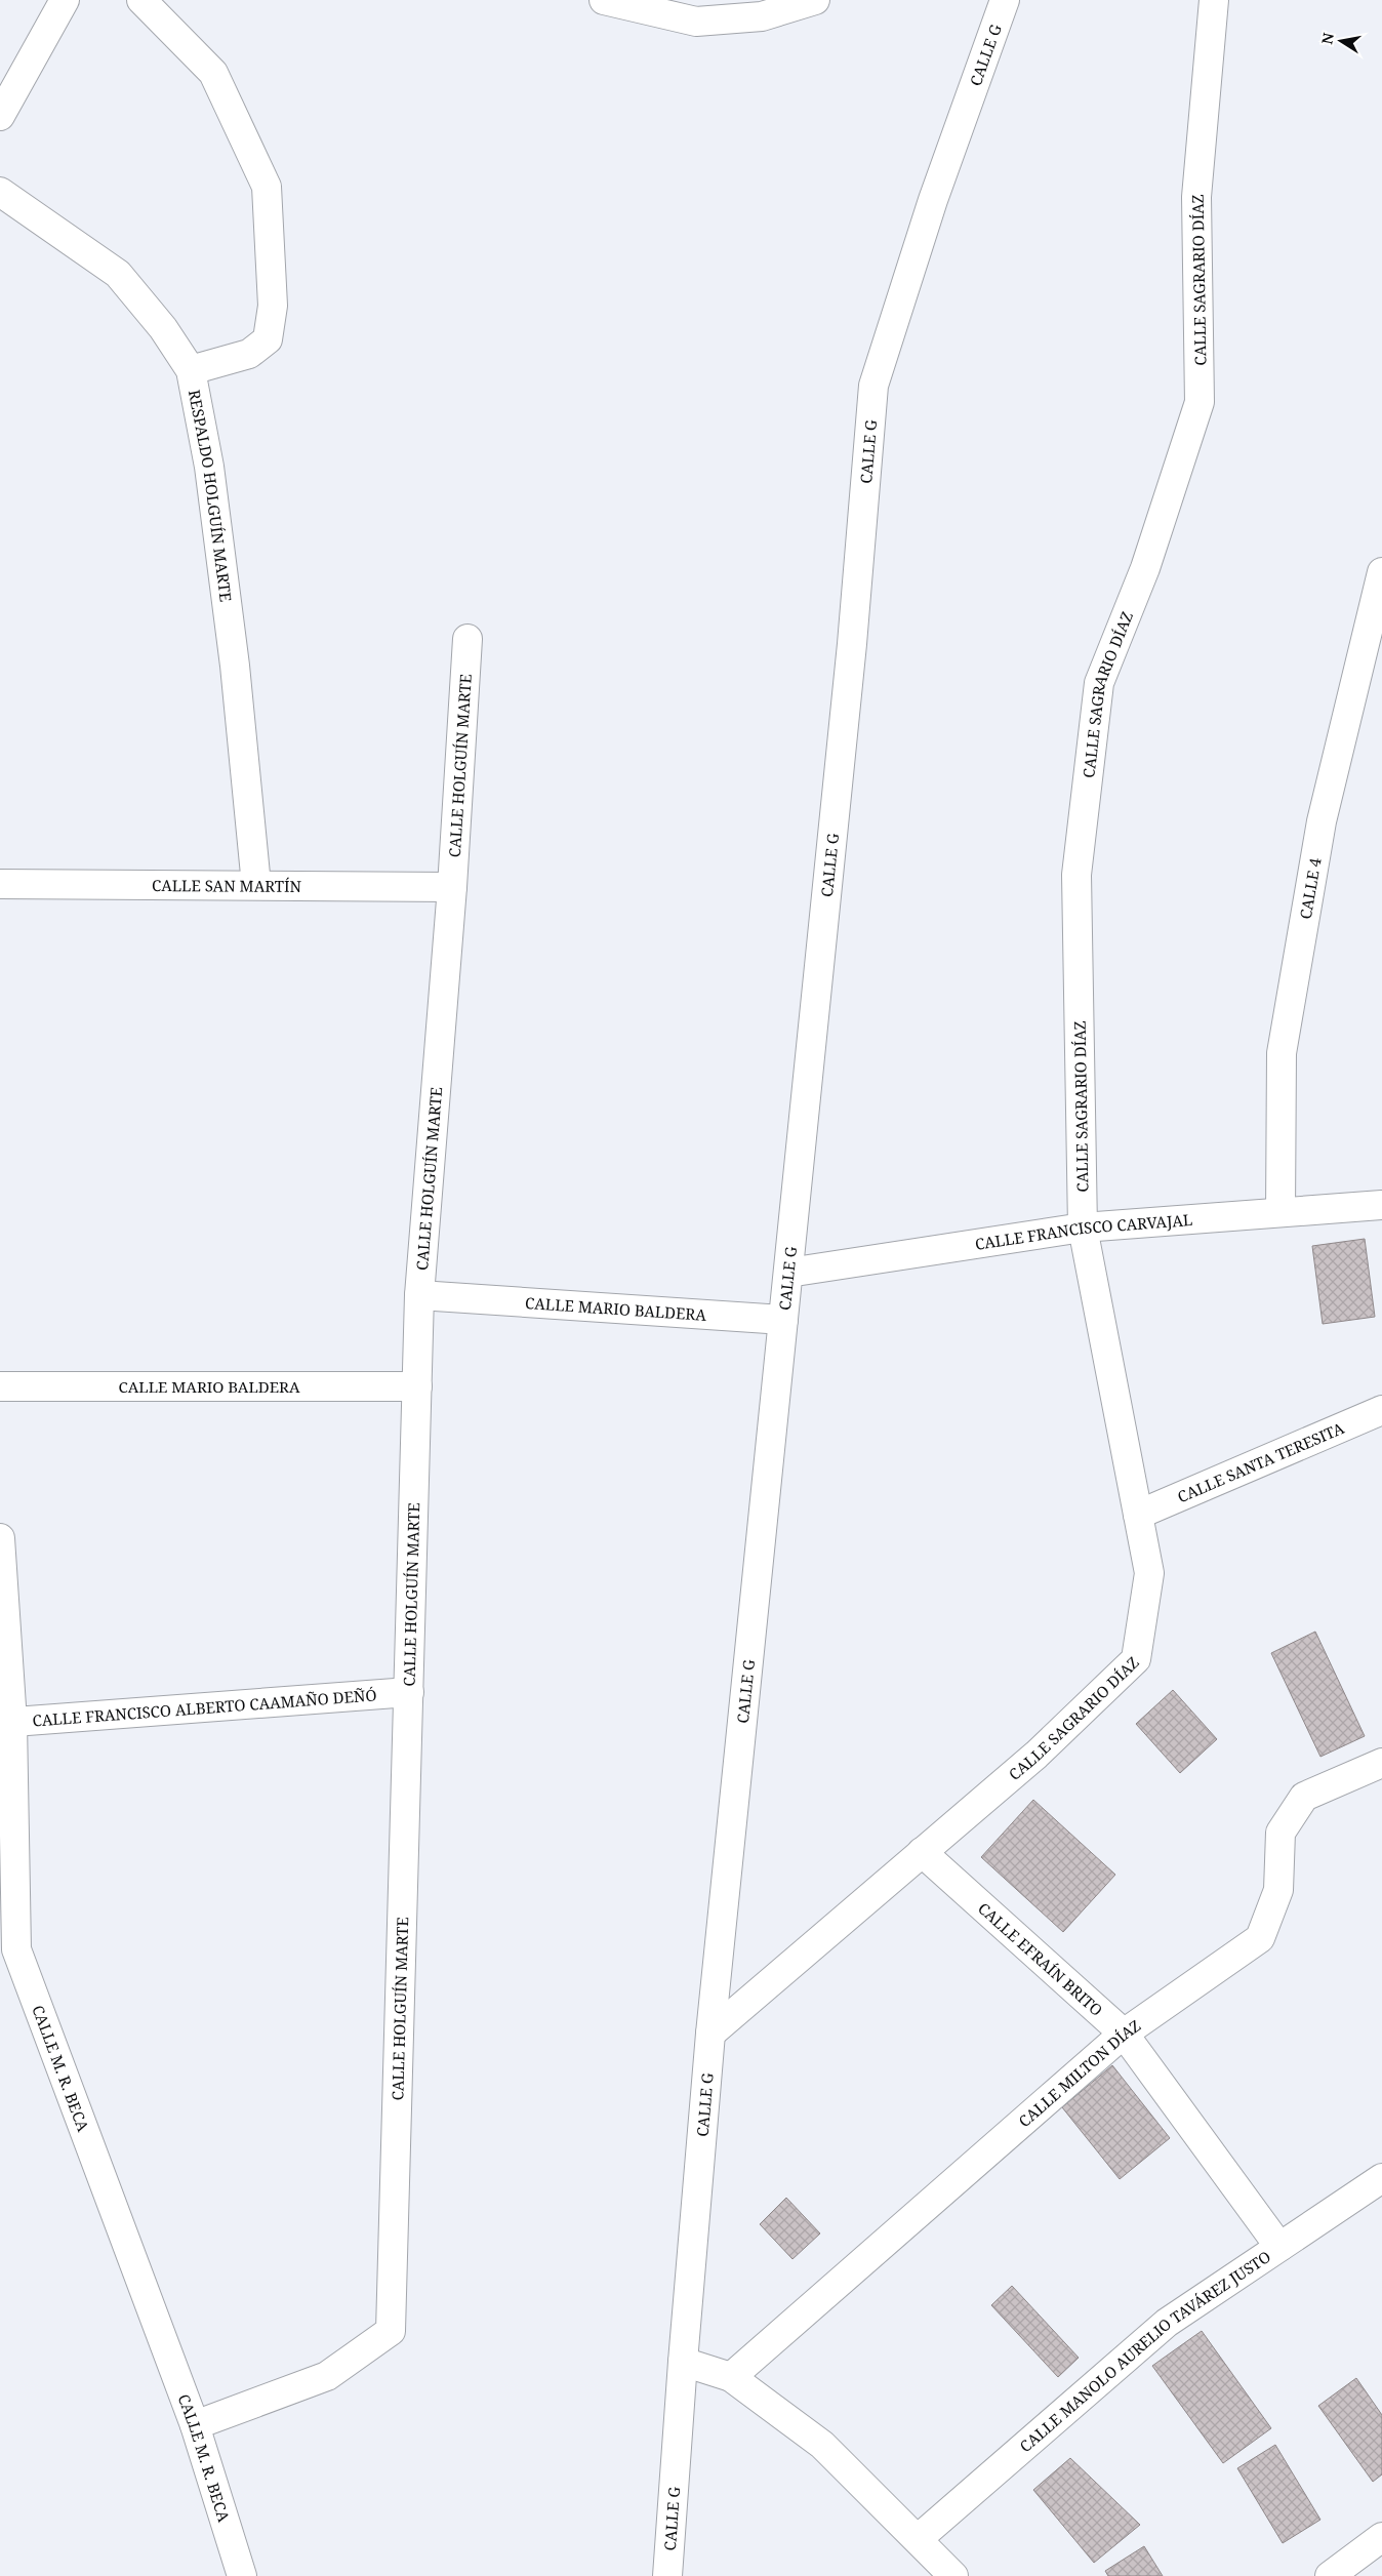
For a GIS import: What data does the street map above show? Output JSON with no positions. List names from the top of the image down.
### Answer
{
  "streets": {
    "street": [
      "CALLE G",
      "CALLE SAGRARIO DÍAZ",
      "RESPALDO HOLGUÍN MARTE",
      "CALLE HOLGUÍN MARTE",
      "CALLE SAN MARTÍN",
      "CALLE 4",
      "CALLE FRANCISCO CARVAJAL",
      "CALLE MARIO BALDERA",
      "CALLE SANTA TERESITA",
      "CALLE FRANCISCO ALBERTO CAAMAÑO DEÑÓ",
      "CALLE EFRAÍN BRITO",
      "CALLE M. R. BECA",
      "CALLE MILTON DÍAZ",
      "CALLE MANOLO AURELIO TAVÁREZ JUSTO"
    ]
  },
  "crossings": [
    ["CALLE G", "CALLE SAGRARIO DÍAZ"],
    ["CALLE G", "CALLE FRANCISCO CARVAJAL"],
    ["CALLE G", "CALLE MARIO BALDERA"],
    ["CALLE SAGRARIO DÍAZ", "CALLE FRANCISCO CARVAJAL"],
    ["CALLE SAGRARIO DÍAZ", "CALLE SANTA TERESITA"],
    ["CALLE SAGRARIO DÍAZ", "CALLE EFRAÍN BRITO"],
    ["RESPALDO HOLGUÍN MARTE", "CALLE SAN MARTÍN"],
    ["CALLE HOLGUÍN MARTE", "CALLE SAN MARTÍN"],
    ["CALLE HOLGUÍN MARTE", "CALLE MARIO BALDERA"],
    ["CALLE HOLGUÍN MARTE", "CALLE FRANCISCO ALBERTO CAAMAÑO DEÑÓ"],
    ["CALLE HOLGUÍN MARTE", "CALLE M. R. BECA"],
    ["CALLE 4", "CALLE FRANCISCO CARVAJAL"],
    ["CALLE FRANCISCO ALBERTO CAAMAÑO DEÑÓ", "CALLE M. R. BECA"],
    ["CALLE EFRAÍN BRITO", "CALLE MILTON DÍAZ"],
    ["CALLE EFRAÍN BRITO", "CALLE MANOLO AURELIO TAVÁREZ JUSTO"]
  ],
  "north": "left"
}
